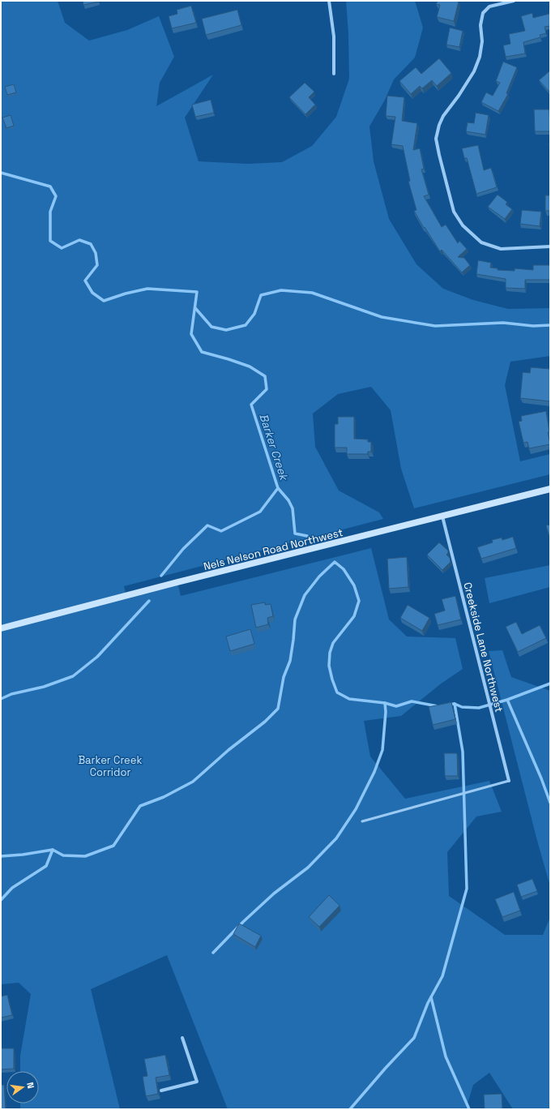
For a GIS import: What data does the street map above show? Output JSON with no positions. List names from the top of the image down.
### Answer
{
  "streets": {
    "street": ["Nels Nelson Road Northwest", "Creekside Lane Northwest"]
  },
  "crossings": [
    ["Nels Nelson Road Northwest", "Creekside Lane Northwest"]
  ],
  "water": ["Barker Creek"],
  "parks": ["Barker Creek Corridor"],
  "north": "right"
}
